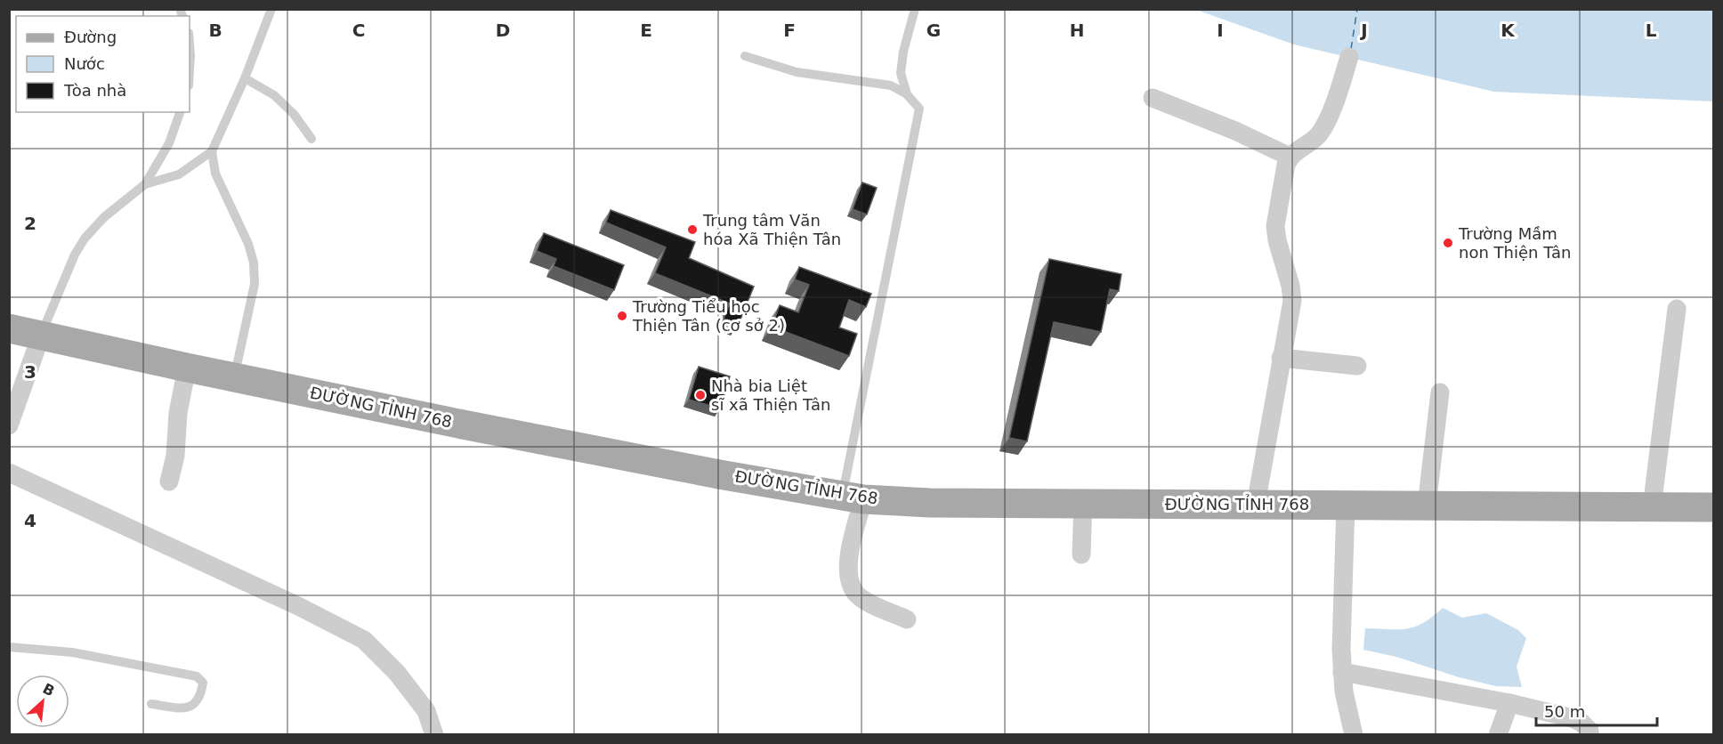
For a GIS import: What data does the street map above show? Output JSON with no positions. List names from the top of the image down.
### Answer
{
  "streets": {
    "main road": ["ĐƯỜNG TỈNH 768"]
  },
  "places": [
    "Trung tâm Văn hóa Xã Thiện Tân",
    "Trường Mầm non Thiện Tân",
    "Trường Tiểu học Thiện Tân (cơ sở 2)",
    "Nhà bia Liệt sĩ xã Thiện Tân"
  ],
  "legend": ["Đường", "Nước", "Tòa nhà"],
  "scale_bar": "50 m",
  "north": "top right",
  "grid": {
    "columns": [
      "B",
      "C",
      "D",
      "E",
      "F",
      "G",
      "H",
      "I",
      "J",
      "K",
      "L"
    ],
    "rows": ["2", "3", "4"]
  }
}
